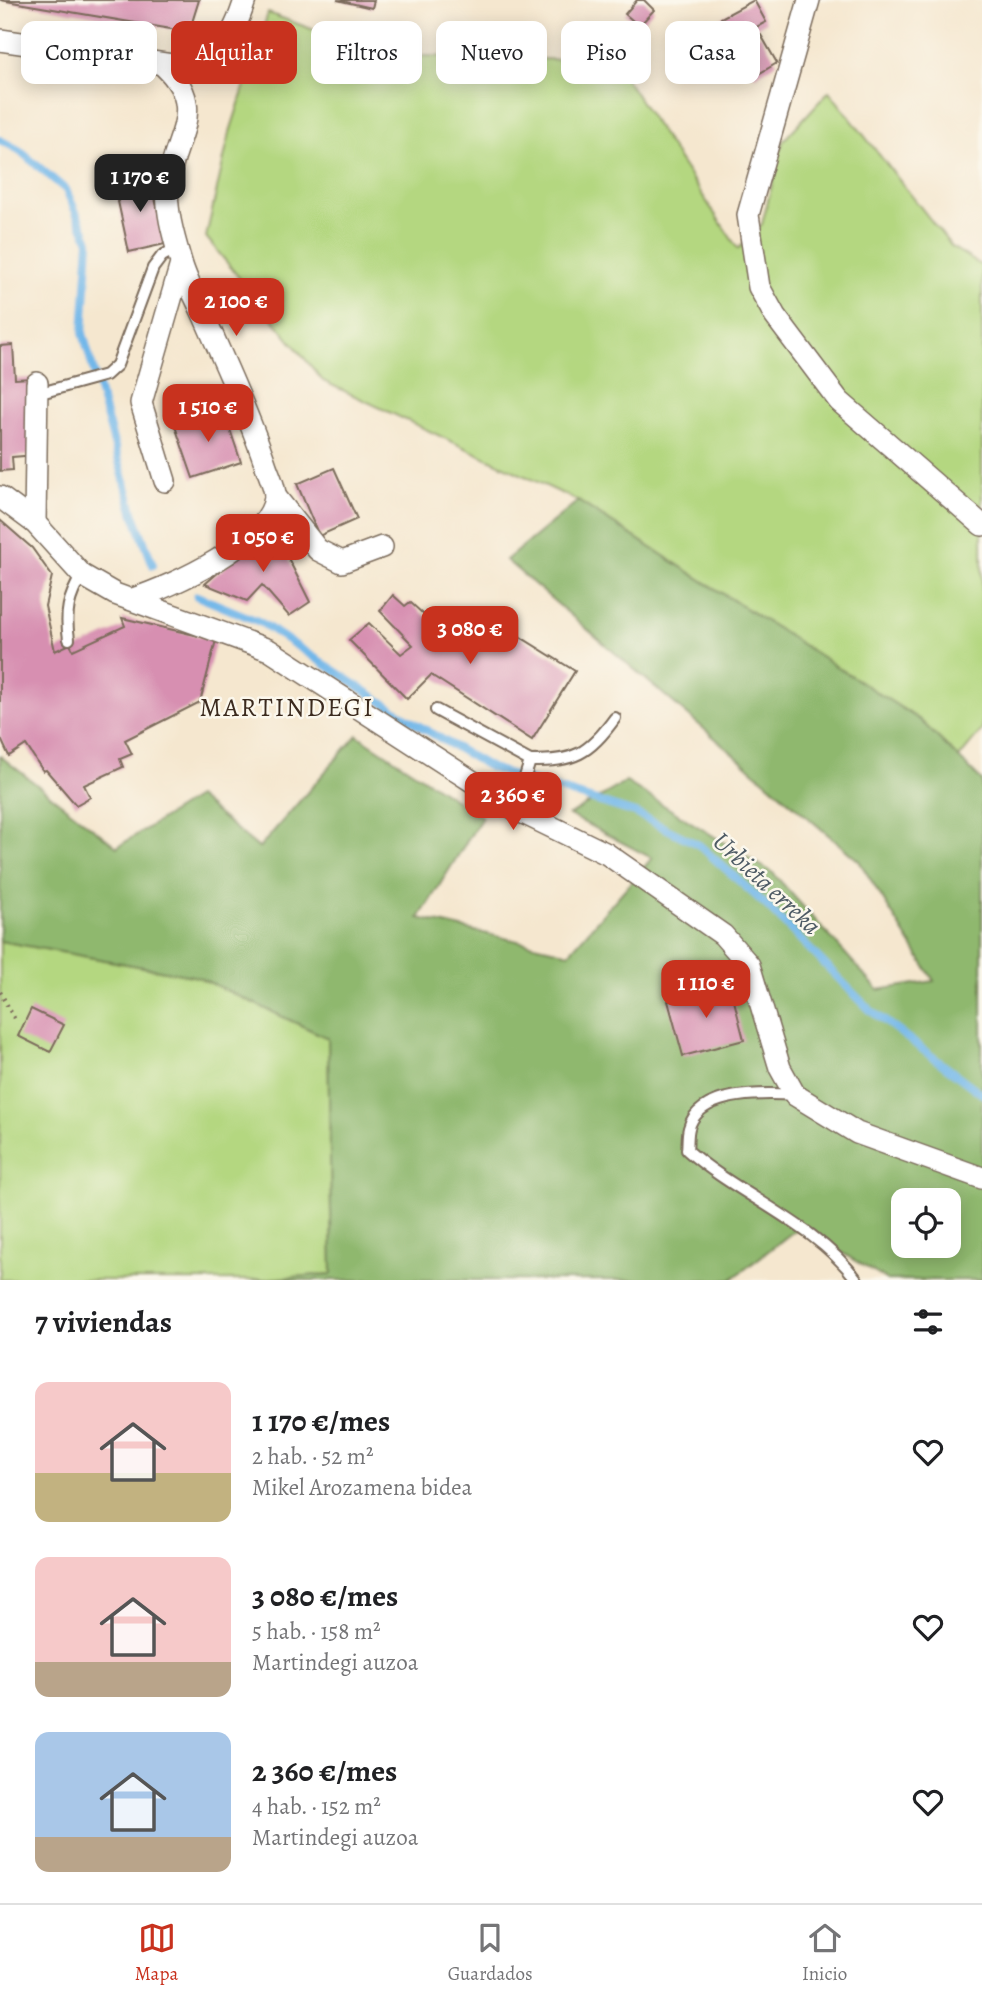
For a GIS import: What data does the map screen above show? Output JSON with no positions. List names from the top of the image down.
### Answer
{
  "districts": ["MARTINDEGI"],
  "water": ["Urbieta erreka"],
  "page": {
    "chip": [
      "Comprar",
      "Alquilar",
      "Filtros",
      "Nuevo",
      "Piso",
      "Casa"
    ],
    "price": [
      "1 170 €",
      "2 100 €",
      "1 510 €",
      "1 050 €",
      "3 080 €",
      "2 360 €",
      "1 110 €"
    ],
    "heading": "7 viviendas",
    "list": [
      {
        "name": "1 170 €/mes",
        "note": "2 hab. · 52 m² · Mikel Arozamena bidea"
      },
      {
        "name": "3 080 €/mes",
        "note": "5 hab. · 158 m² · Martindegi auzoa"
      },
      {
        "name": "2 360 €/mes",
        "note": "4 hab. · 152 m² · Martindegi auzoa"
      }
    ],
    "tabs": ["Mapa", "Guardados", "Inicio"]
  }
}
